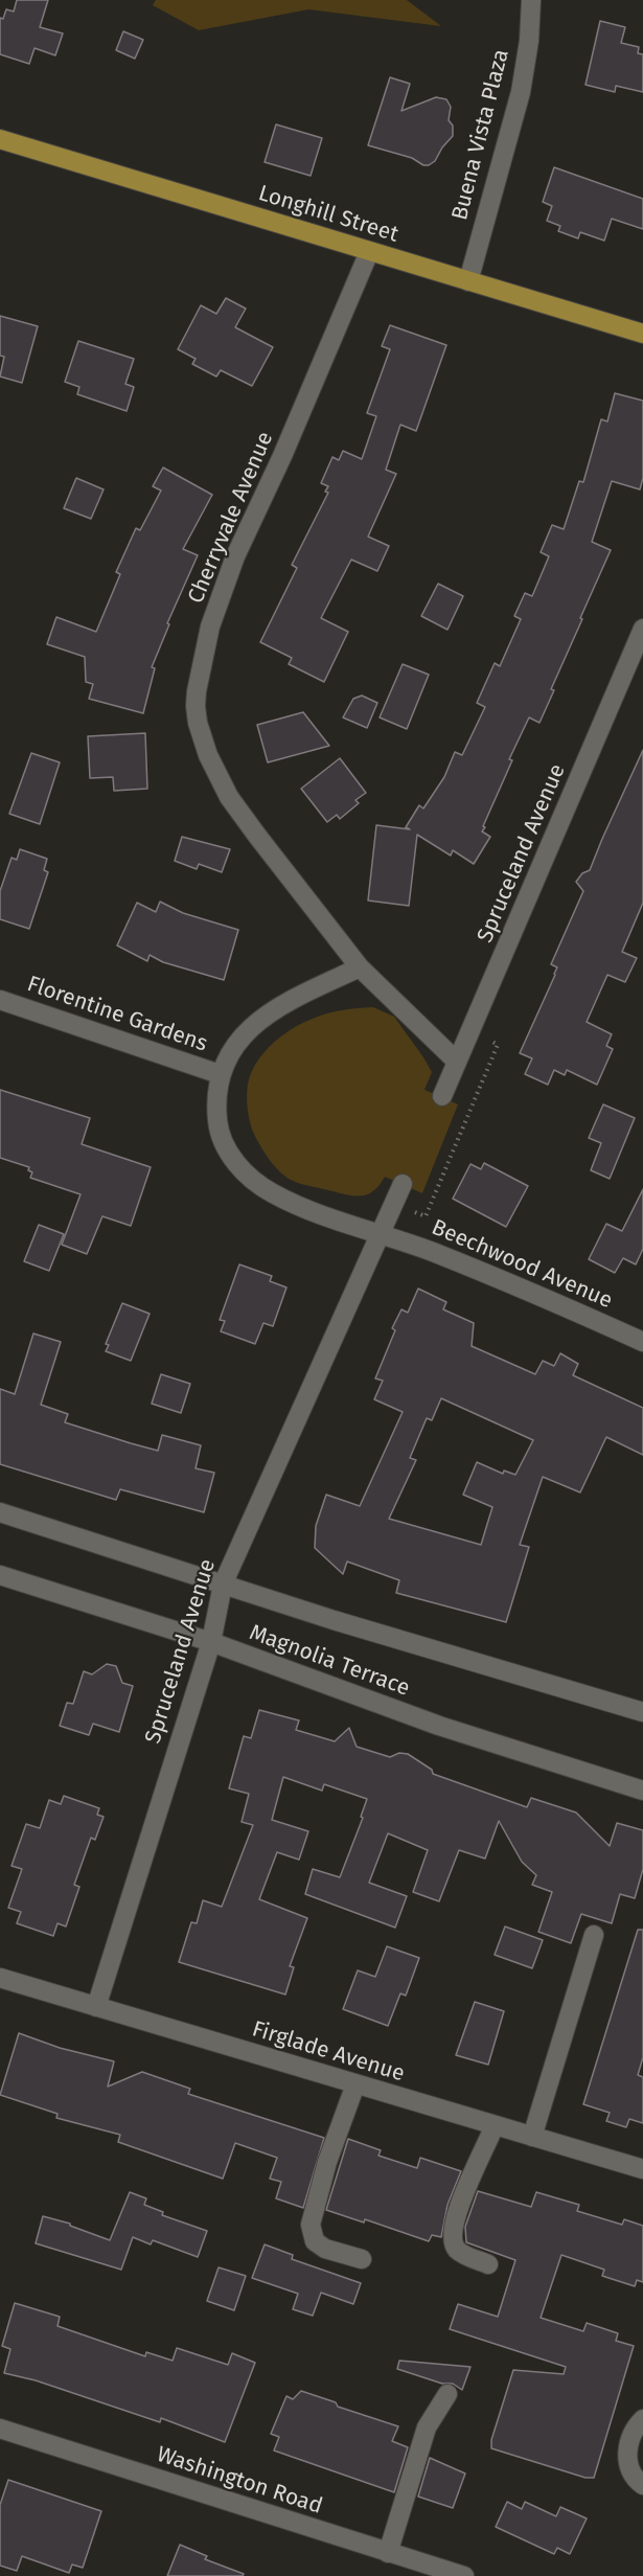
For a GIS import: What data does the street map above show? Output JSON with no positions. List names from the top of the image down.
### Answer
{
  "streets": {
    "main road": ["Longhill Street"],
    "street": [
      "Buena Vista Plaza",
      "Cherryvale Avenue",
      "Spruceland Avenue",
      "Florentine Gardens",
      "Beechwood Avenue",
      "Magnolia Terrace",
      "Firglade Avenue",
      "Washington Road"
    ]
  },
  "crossings": [
    ["Buena Vista Plaza", "Longhill Street"],
    ["Longhill Street", "Cherryvale Avenue"],
    ["Cherryvale Avenue", "Spruceland Avenue"],
    ["Cherryvale Avenue", "Beechwood Avenue"],
    ["Spruceland Avenue", "Beechwood Avenue"],
    ["Spruceland Avenue", "Magnolia Terrace"],
    ["Spruceland Avenue", "Firglade Avenue"],
    ["Florentine Gardens", "Beechwood Avenue"]
  ]
}
